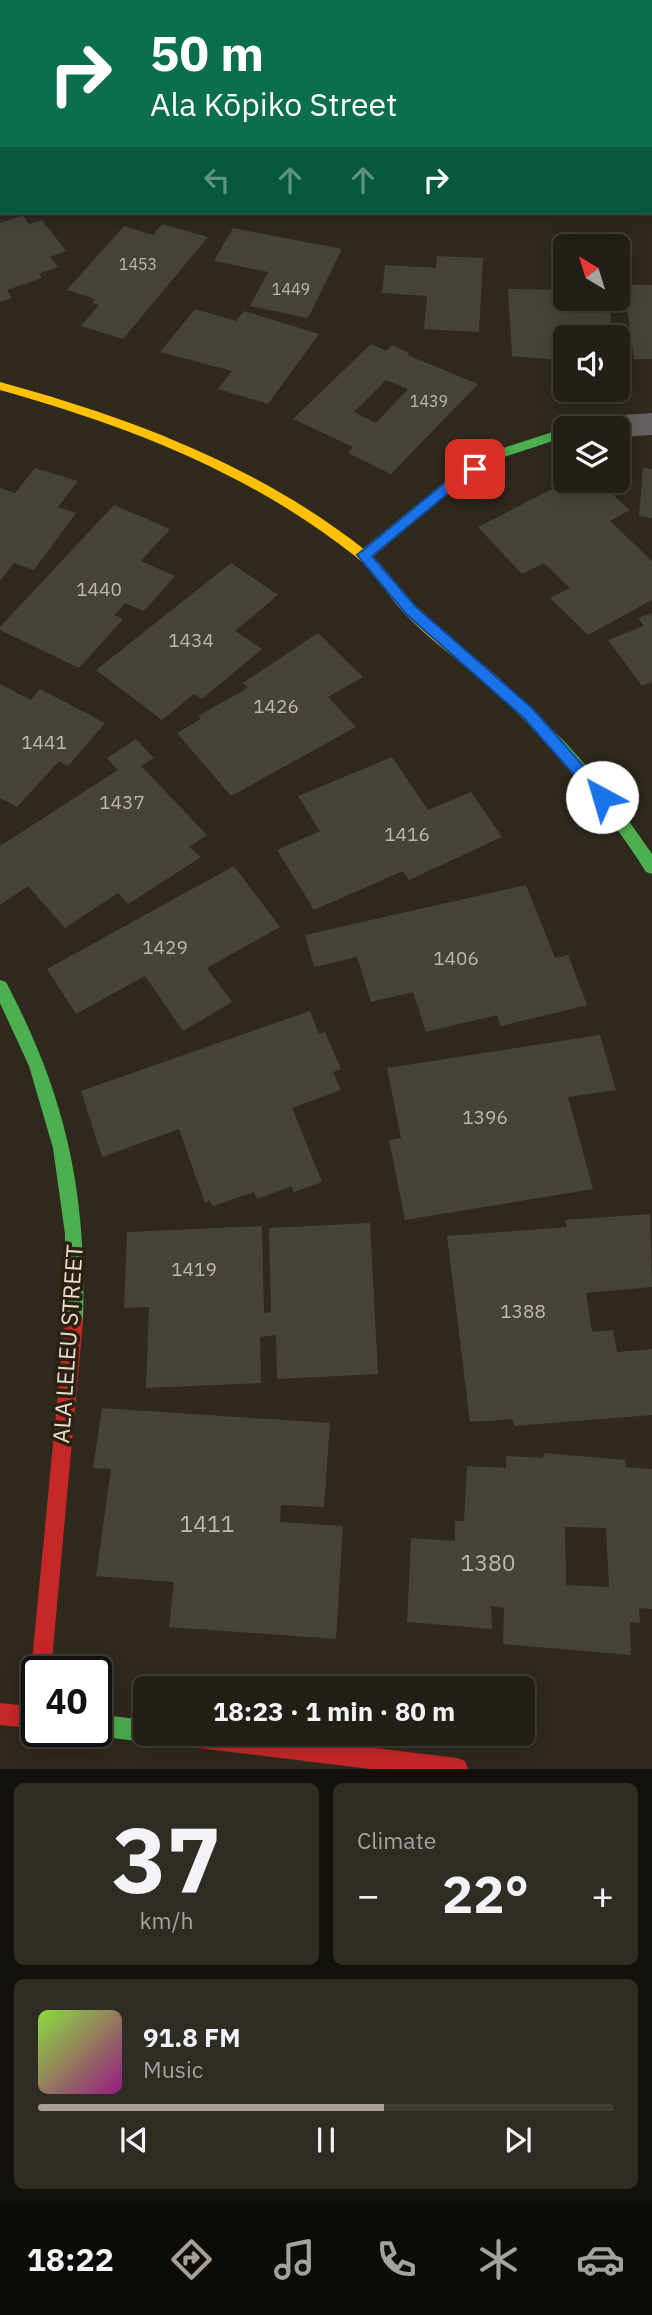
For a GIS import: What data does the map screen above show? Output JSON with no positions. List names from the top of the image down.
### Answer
{
  "streets": {
    "street": ["ALA LELEU STREET"]
  },
  "house_numbers": [
    "1453",
    "1449",
    "1439",
    "1440",
    "1434",
    "1426",
    "1441",
    "1437",
    "1416",
    "1429",
    "1406",
    "1396",
    "1419",
    "1388",
    "1411",
    "1380"
  ],
  "north": "top left",
  "page": {
    "turn": ["50 m", "Ala Kōpiko Street"],
    "limit": "40",
    "trip": "18:23 · 1 min · 80 m",
    "tile": [
      ["37", "km/h"],
      "Climate"
    ],
    "heat": ["−", "22°", "+"],
    "song": ["91.8 FM", "Music"],
    "tabs": "18:22"
  }
}
